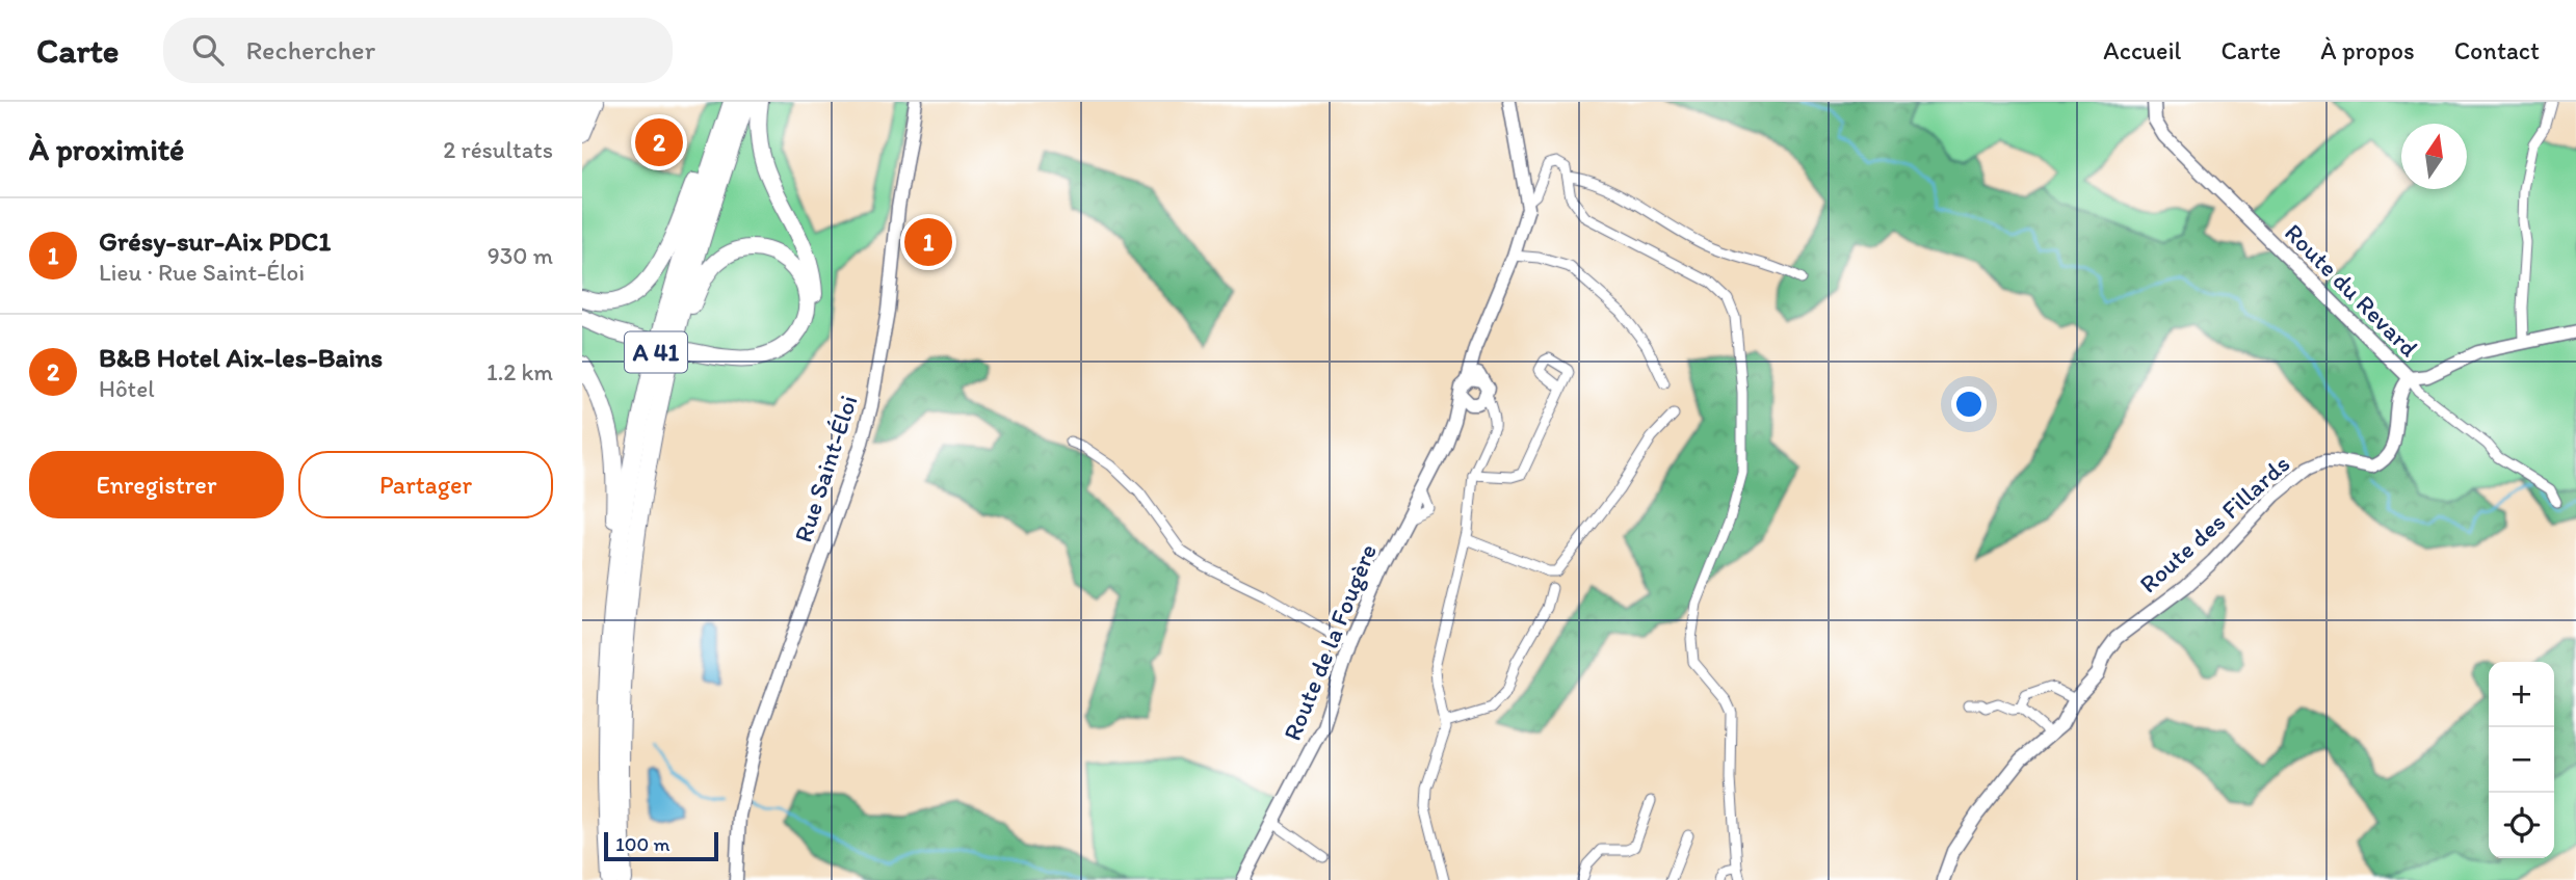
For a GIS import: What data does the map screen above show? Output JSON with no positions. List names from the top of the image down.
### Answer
{
  "streets": {
    "highway": ["A 41"],
    "street": [
      "Route du Revard",
      "Rue Saint-Éloi",
      "Route des Fillards",
      "Route de la Fougère"
    ]
  },
  "crossings": [
    ["Route du Revard", "Route des Fillards"]
  ],
  "scale_bar": "100 m",
  "north": "top",
  "page": {
    "header": "Carte",
    "search": "Rechercher",
    "nav": [
      "Accueil",
      "Carte",
      "À propos",
      "Contact"
    ],
    "heading": ["À proximité", "2 résultats"],
    "pins": ["2", "1"],
    "list": [
      {
        "mark": "1",
        "name": "Grésy-sur-Aix PDC1",
        "note": "Lieu · Rue Saint-Éloi",
        "value": "930 m"
      },
      {
        "mark": "2",
        "name": "B&B Hotel Aix-les-Bains",
        "note": "Hôtel",
        "value": "1.2 km"
      }
    ],
    "buttons": ["Enregistrer", "Partager"],
    "map_buttons": ["+", "−"],
    "scale": "100 m"
  }
}
